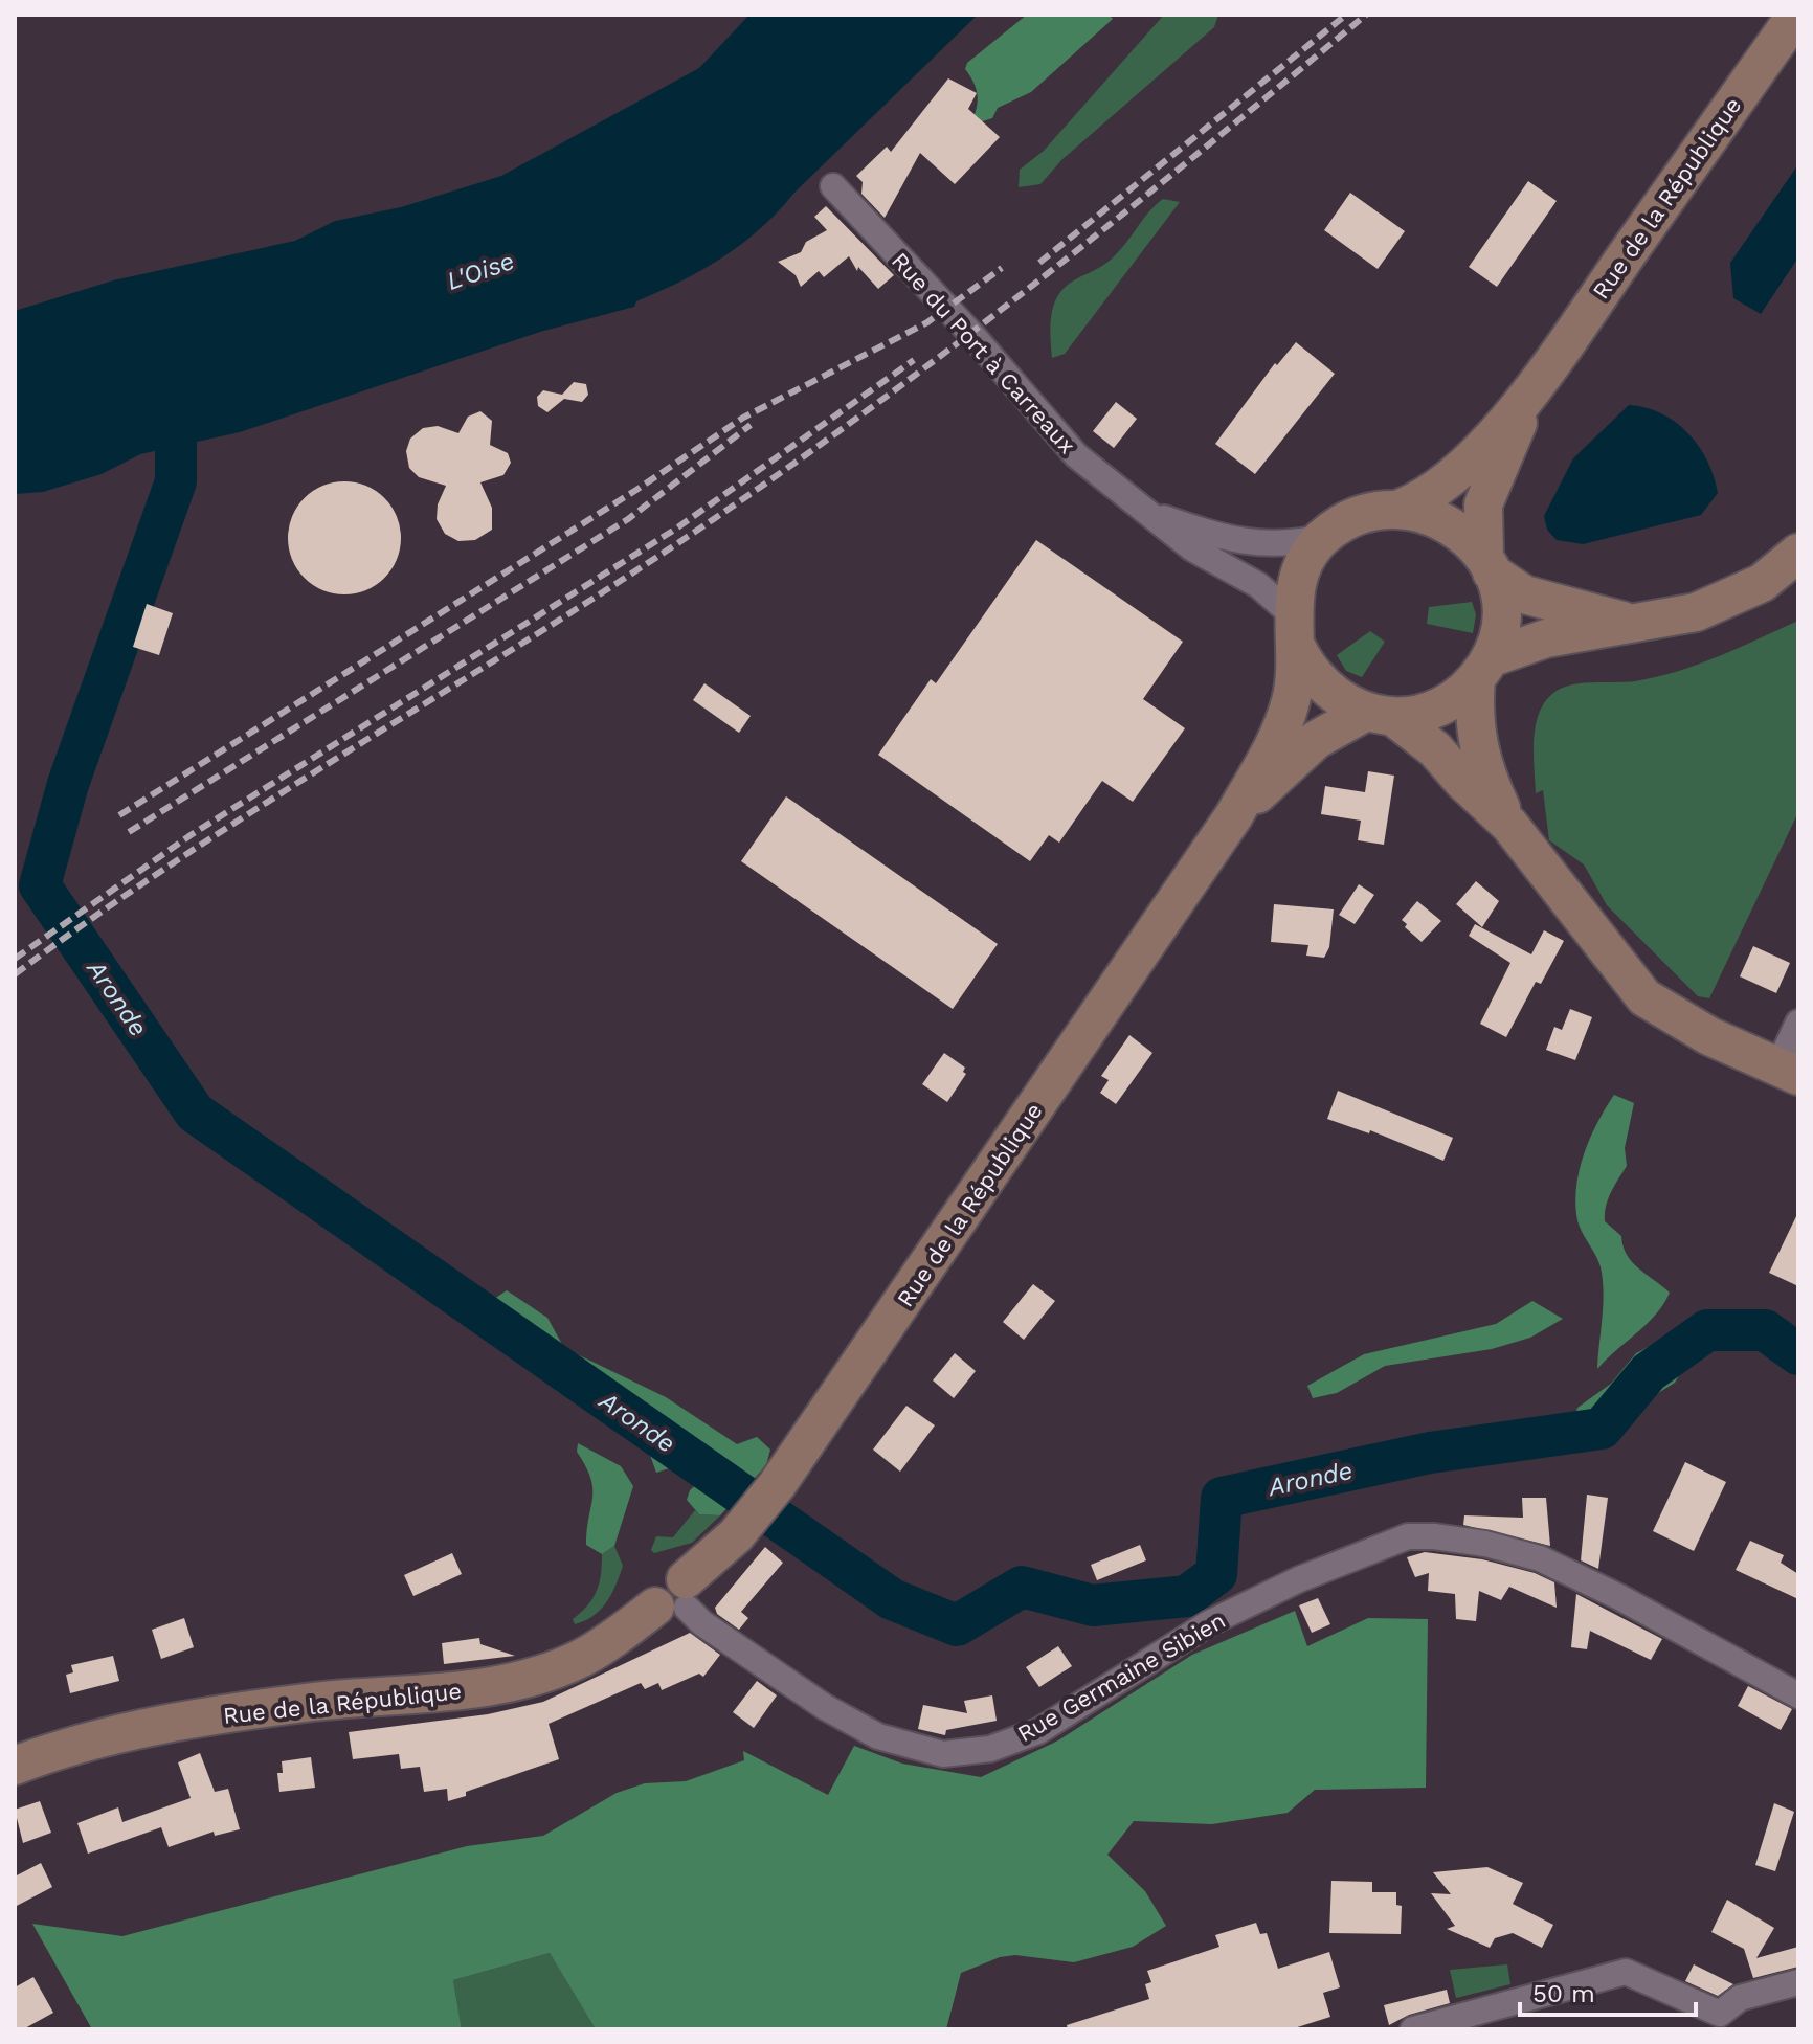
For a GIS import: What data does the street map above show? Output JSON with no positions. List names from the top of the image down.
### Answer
{
  "streets": {
    "main road": ["Rue de la République"],
    "street": ["Rue du Port à Carreaux", "Rue Germaine Sibien"]
  },
  "crossings": [
    ["Rue de la République", "Rue du Port à Carreaux"],
    ["Rue de la République", "Rue Germaine Sibien"]
  ],
  "water": ["L'Oise", "Aronde"],
  "scale_bar": "50 m"
}
